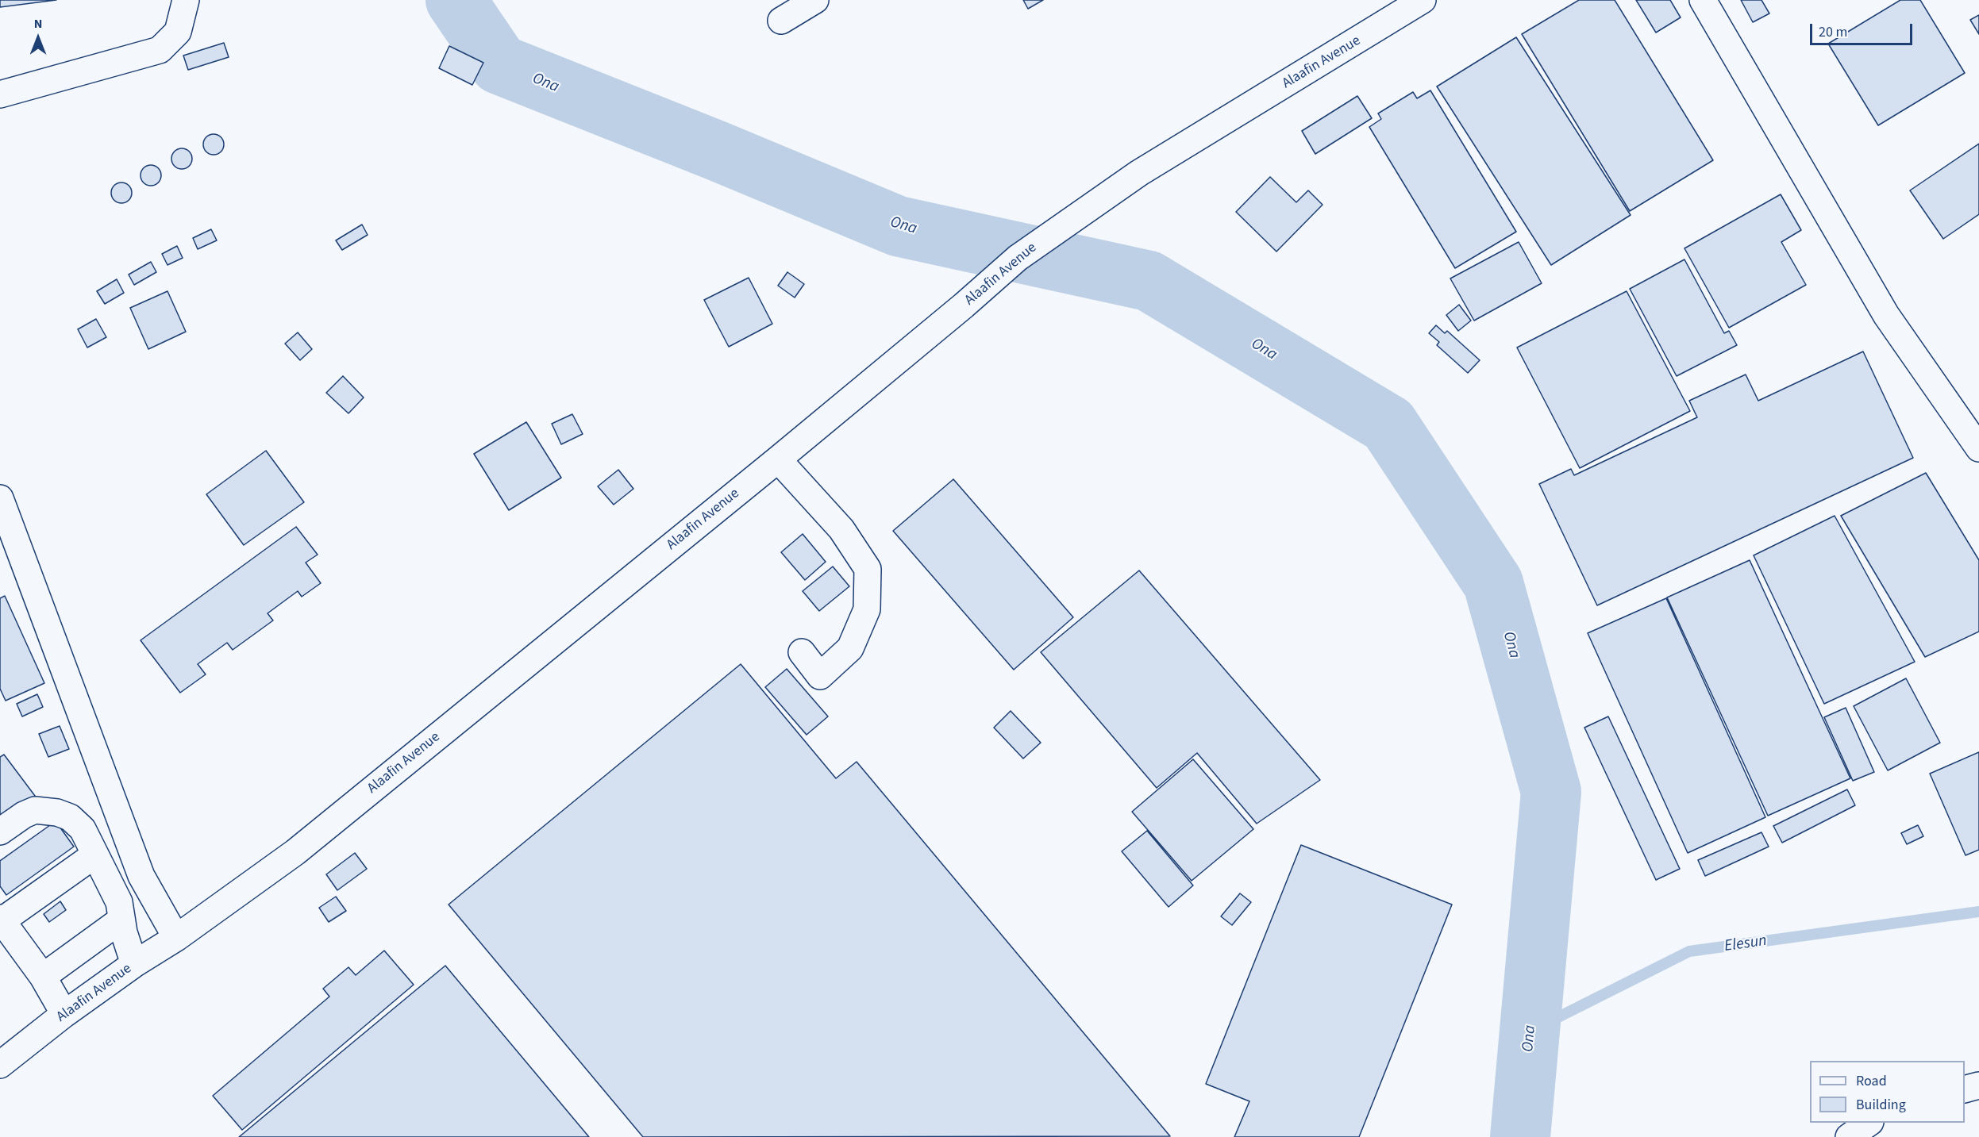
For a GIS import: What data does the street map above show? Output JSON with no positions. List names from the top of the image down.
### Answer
{
  "streets": {
    "street": ["Alaafin Avenue"]
  },
  "water": ["Ona", "Elesun"],
  "legend": ["Road", "Building"],
  "scale_bar": "20 m",
  "north": "top"
}
